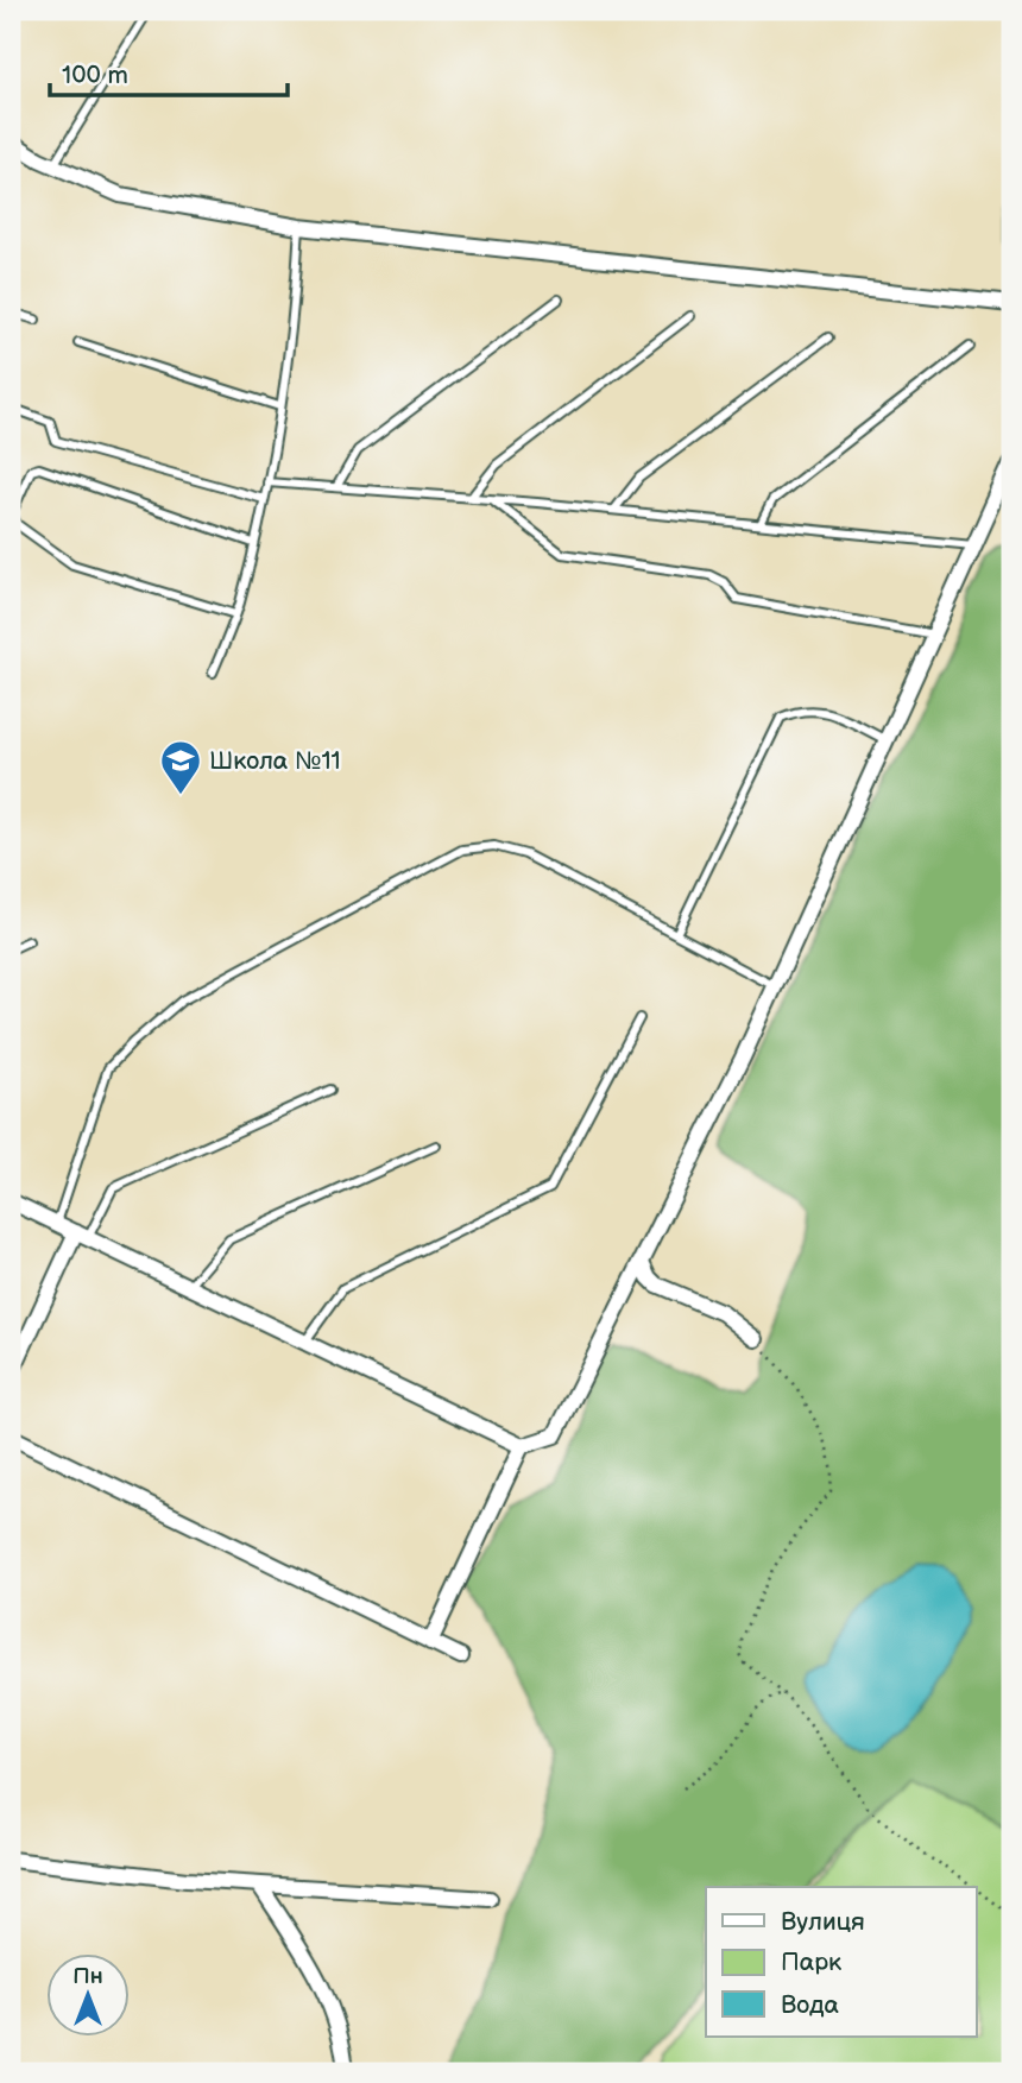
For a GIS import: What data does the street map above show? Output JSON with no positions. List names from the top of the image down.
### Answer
{
  "places": {
    "school or university": ["Школа №11"]
  },
  "legend": ["Вулиця", "Парк", "Вода"],
  "scale_bar": "100 m",
  "north": "top"
}
